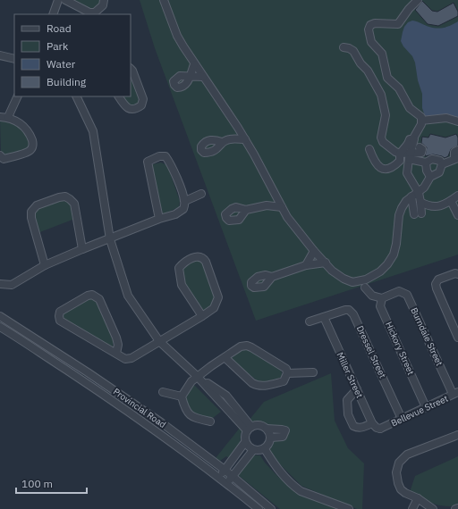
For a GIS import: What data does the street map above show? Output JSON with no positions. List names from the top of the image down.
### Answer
{
  "streets": {
    "street": [
      "Burndale Street",
      "Hickory Street",
      "Dressel Street",
      "Miller Street",
      "Provincial Road",
      "Bellevue Street"
    ]
  },
  "crossings": [
    ["Burndale Street", "Hickory Street"],
    ["Burndale Street", "Bellevue Street"],
    ["Dressel Street", "Miller Street"]
  ],
  "legend": [
    "Road",
    "Park",
    "Water",
    "Building"
  ],
  "scale_bar": "100 m"
}
